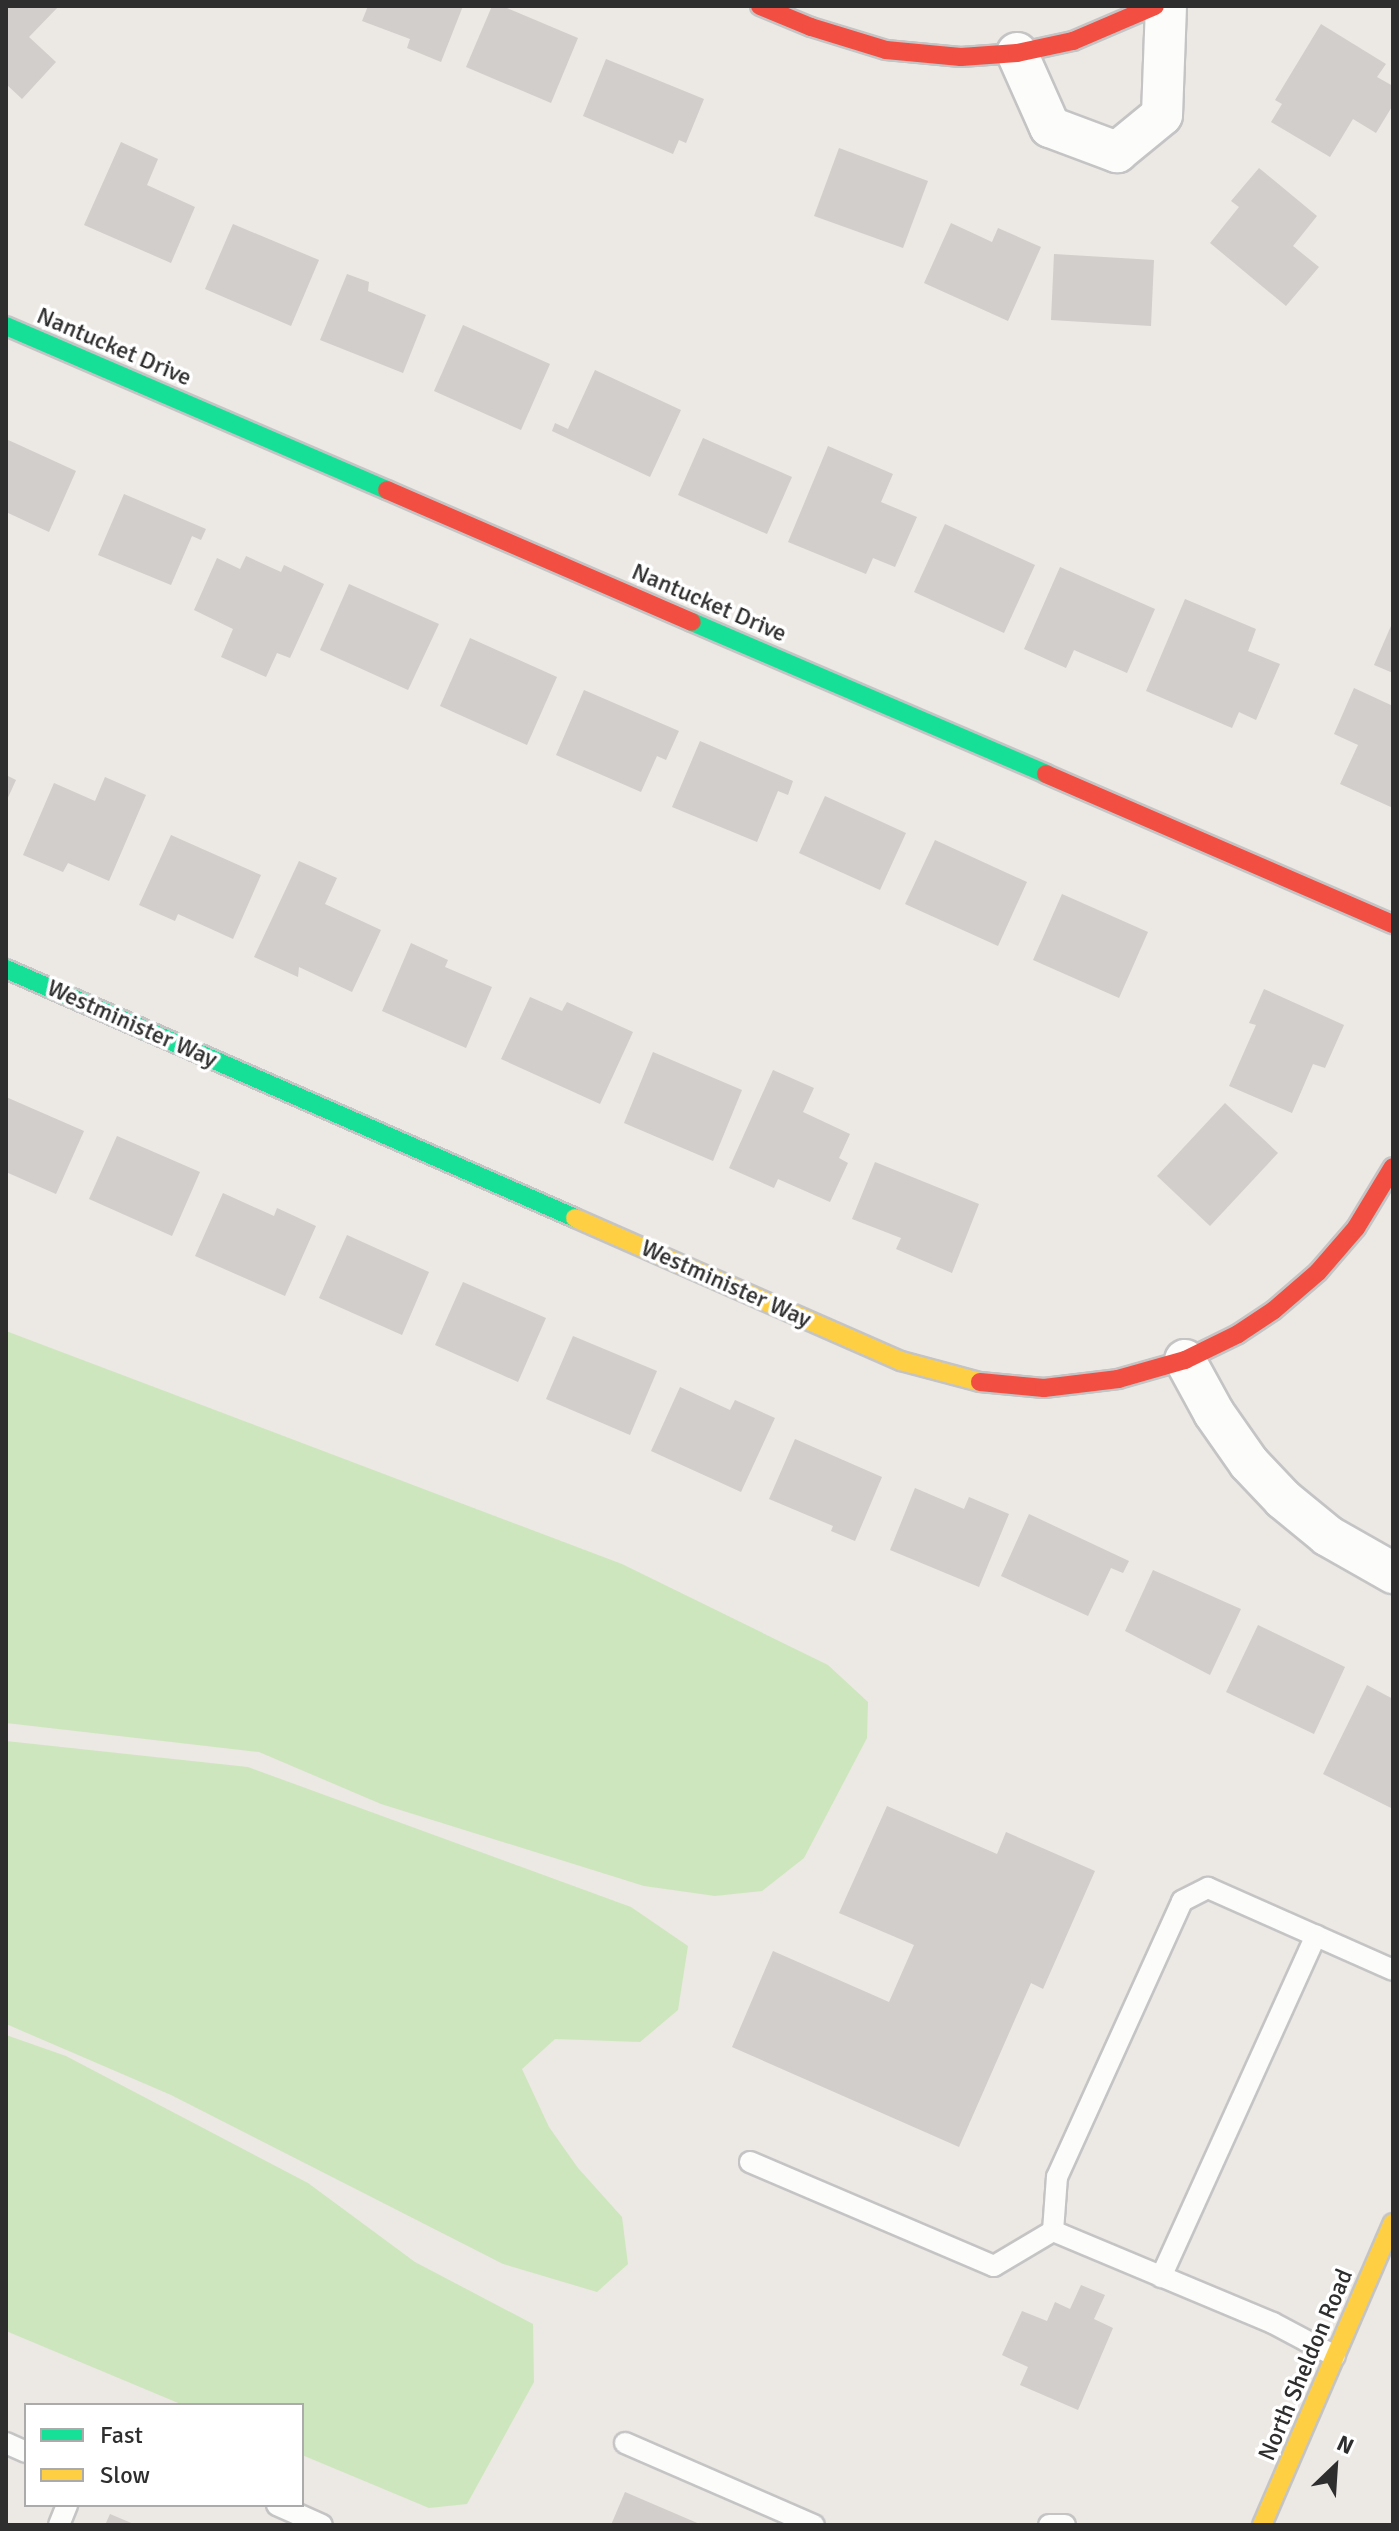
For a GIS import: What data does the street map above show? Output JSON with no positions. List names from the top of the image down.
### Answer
{
  "streets": {
    "street": ["Nantucket Drive", "Westminister Way", "North Sheldon Road"]
  },
  "legend": ["Fast", "Slow"],
  "north": "top right"
}
